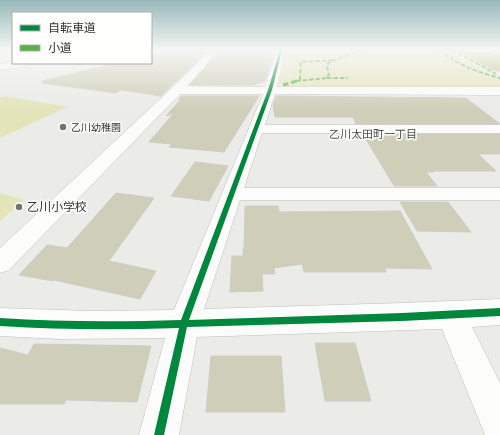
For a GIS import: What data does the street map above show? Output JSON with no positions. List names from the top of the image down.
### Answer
{
  "districts": ["乙川太田町一丁目"],
  "places": ["乙川幼稚園", "乙川小学校"],
  "legend": ["自転車道", "小道"]
}
